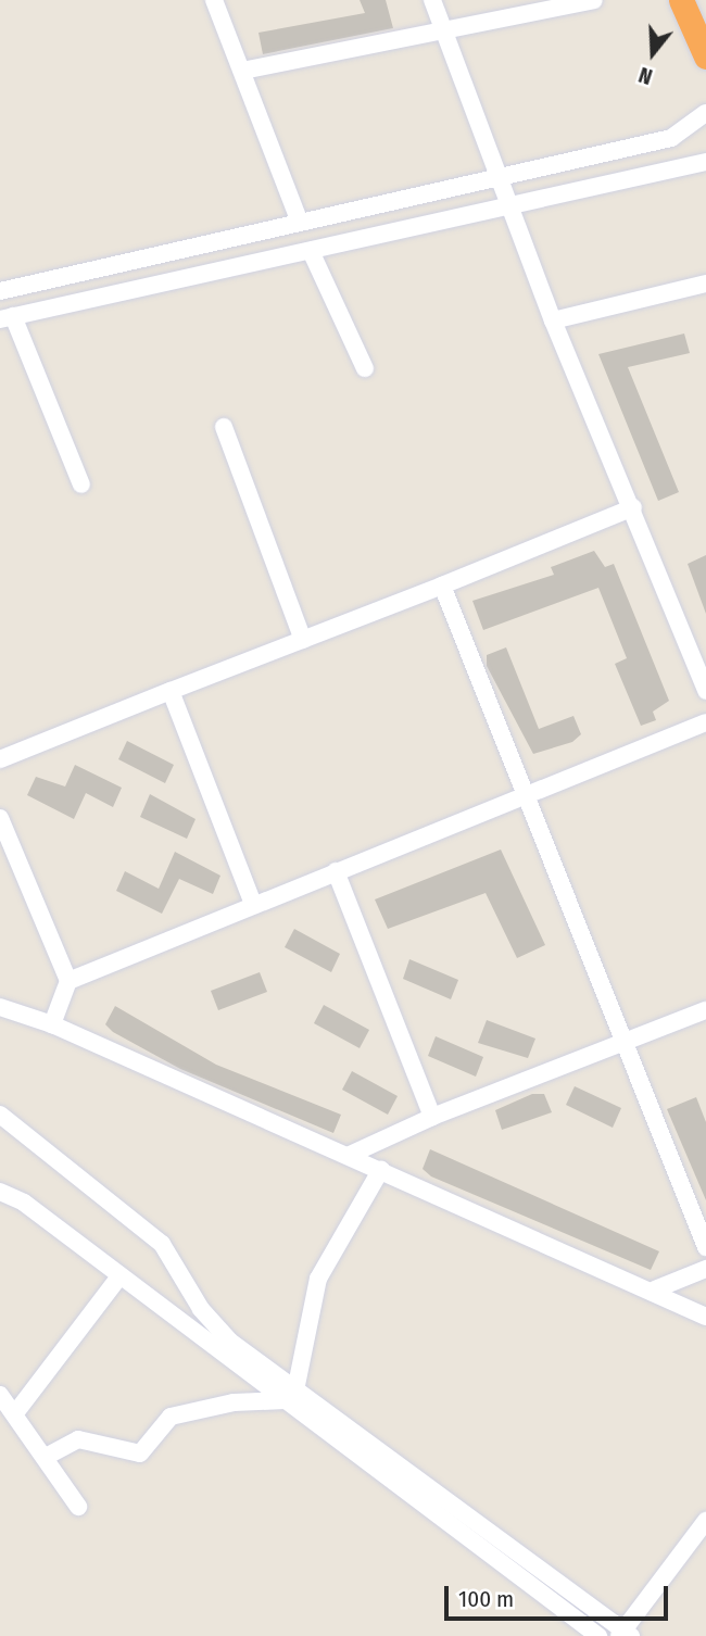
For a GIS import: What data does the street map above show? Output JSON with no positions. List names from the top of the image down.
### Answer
{
  "scale_bar": "100 m",
  "north": "bottom"
}
